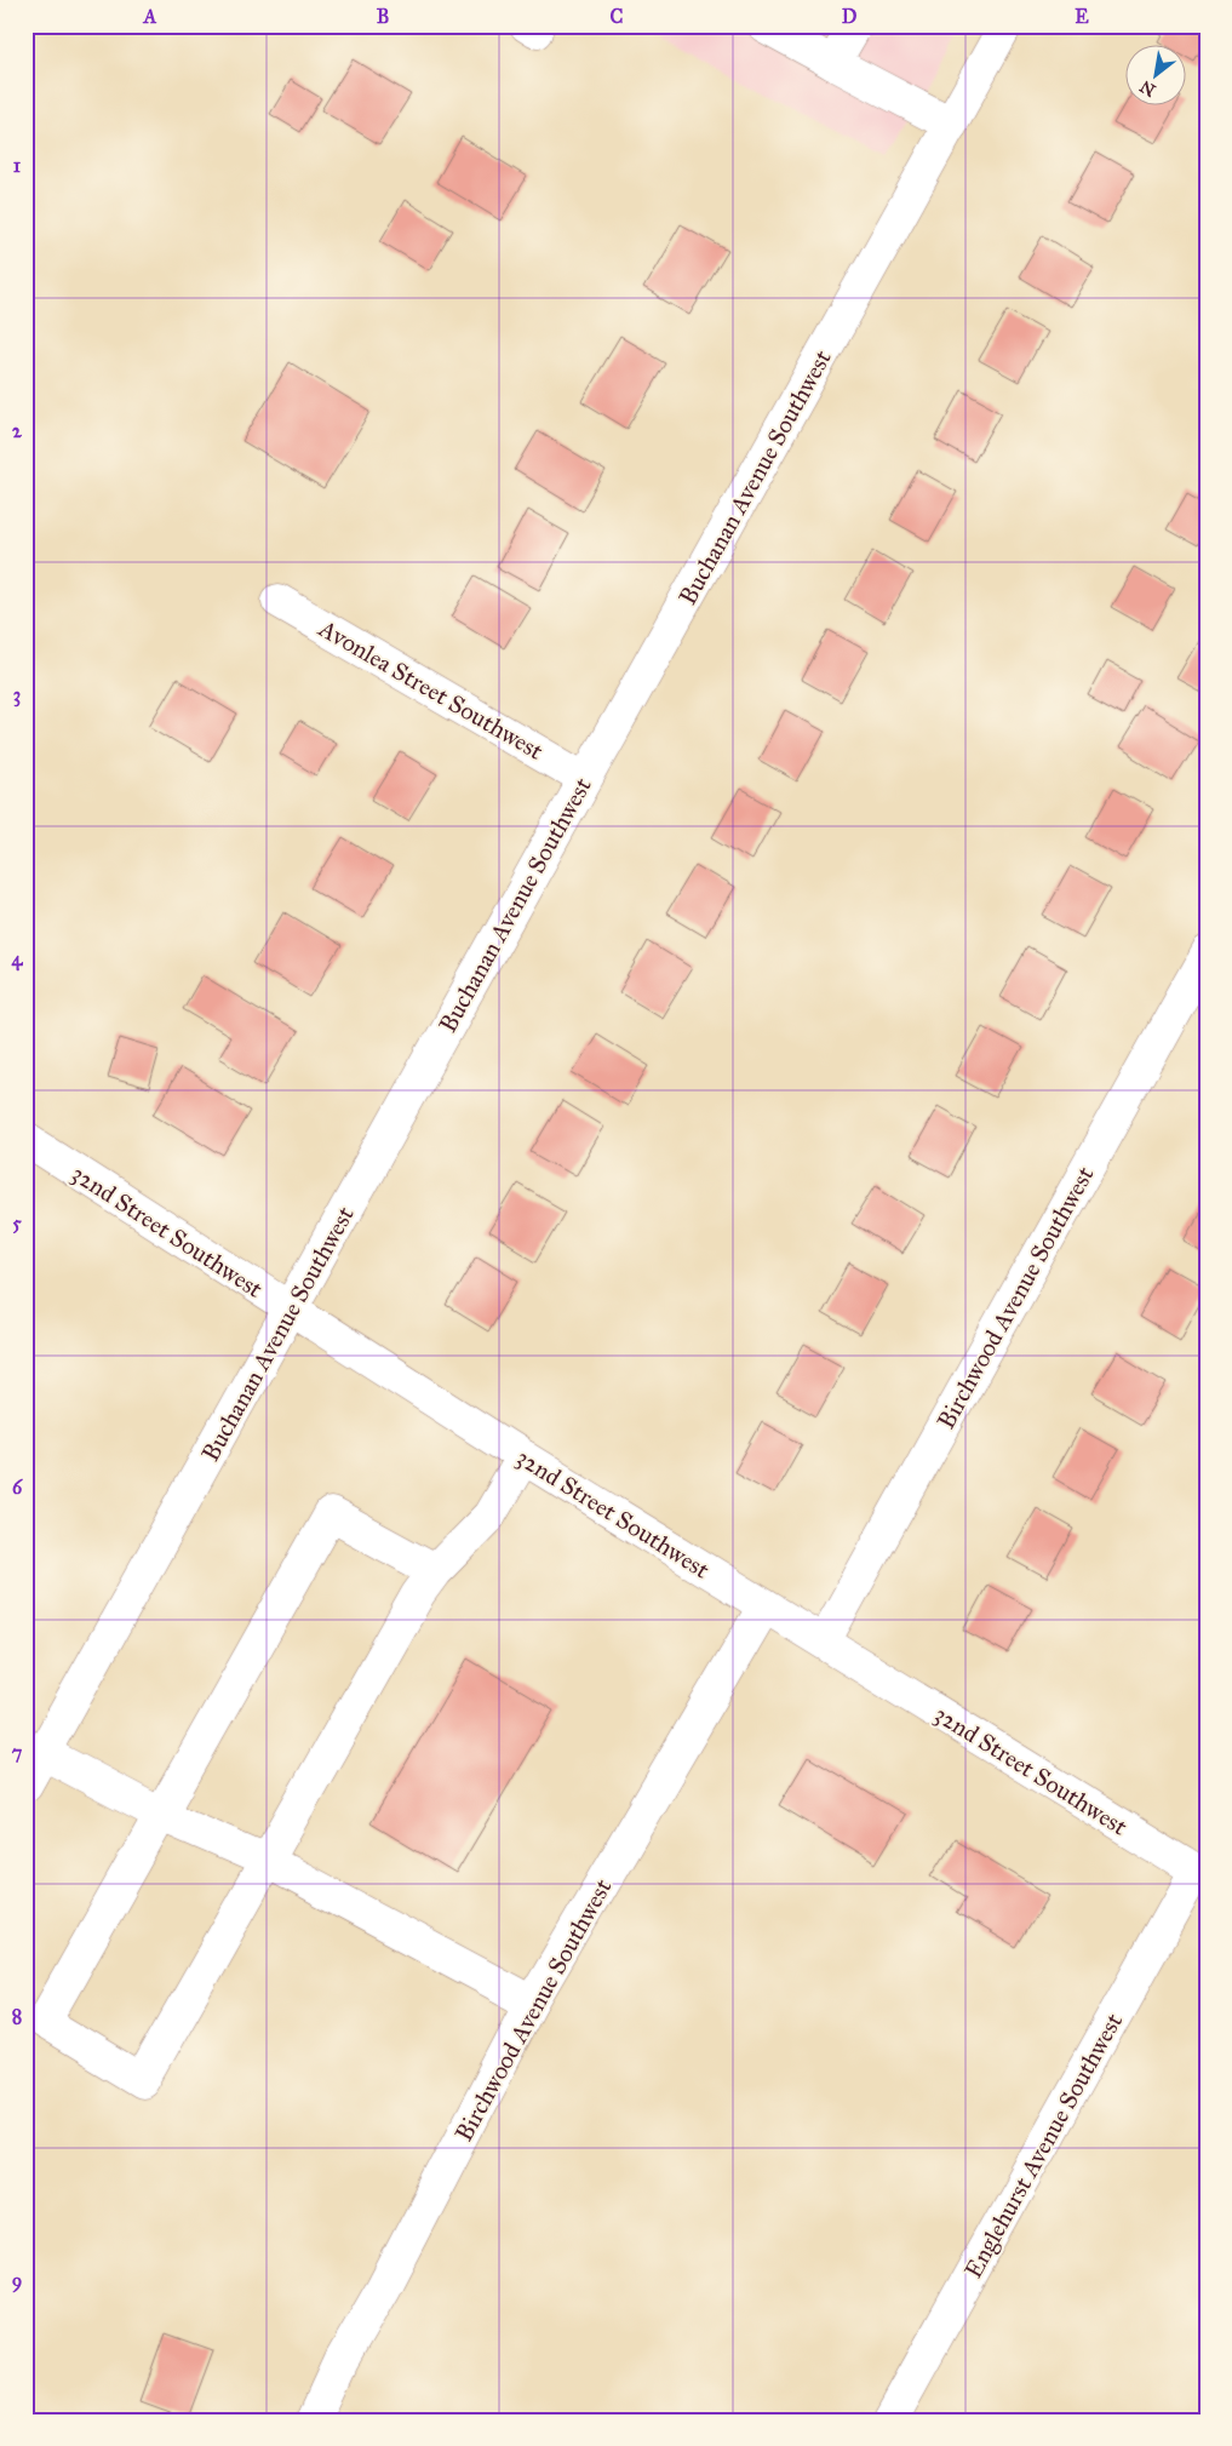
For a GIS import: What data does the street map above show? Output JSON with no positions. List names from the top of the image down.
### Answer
{
  "streets": {
    "street": [
      "Buchanan Avenue Southwest",
      "Avonlea Street Southwest",
      "32nd Street Southwest",
      "Birchwood Avenue Southwest",
      "Englehurst Avenue Southwest"
    ]
  },
  "crossings": [
    ["Buchanan Avenue Southwest", "Avonlea Street Southwest"],
    ["Buchanan Avenue Southwest", "32nd Street Southwest"],
    ["32nd Street Southwest", "Birchwood Avenue Southwest"],
    ["32nd Street Southwest", "Englehurst Avenue Southwest"]
  ],
  "north": "bottom left",
  "grid": {
    "columns": [
      "A",
      "B",
      "C",
      "D",
      "E"
    ],
    "rows": [
      "1",
      "2",
      "3",
      "4",
      "5",
      "6",
      "7",
      "8",
      "9"
    ]
  }
}
